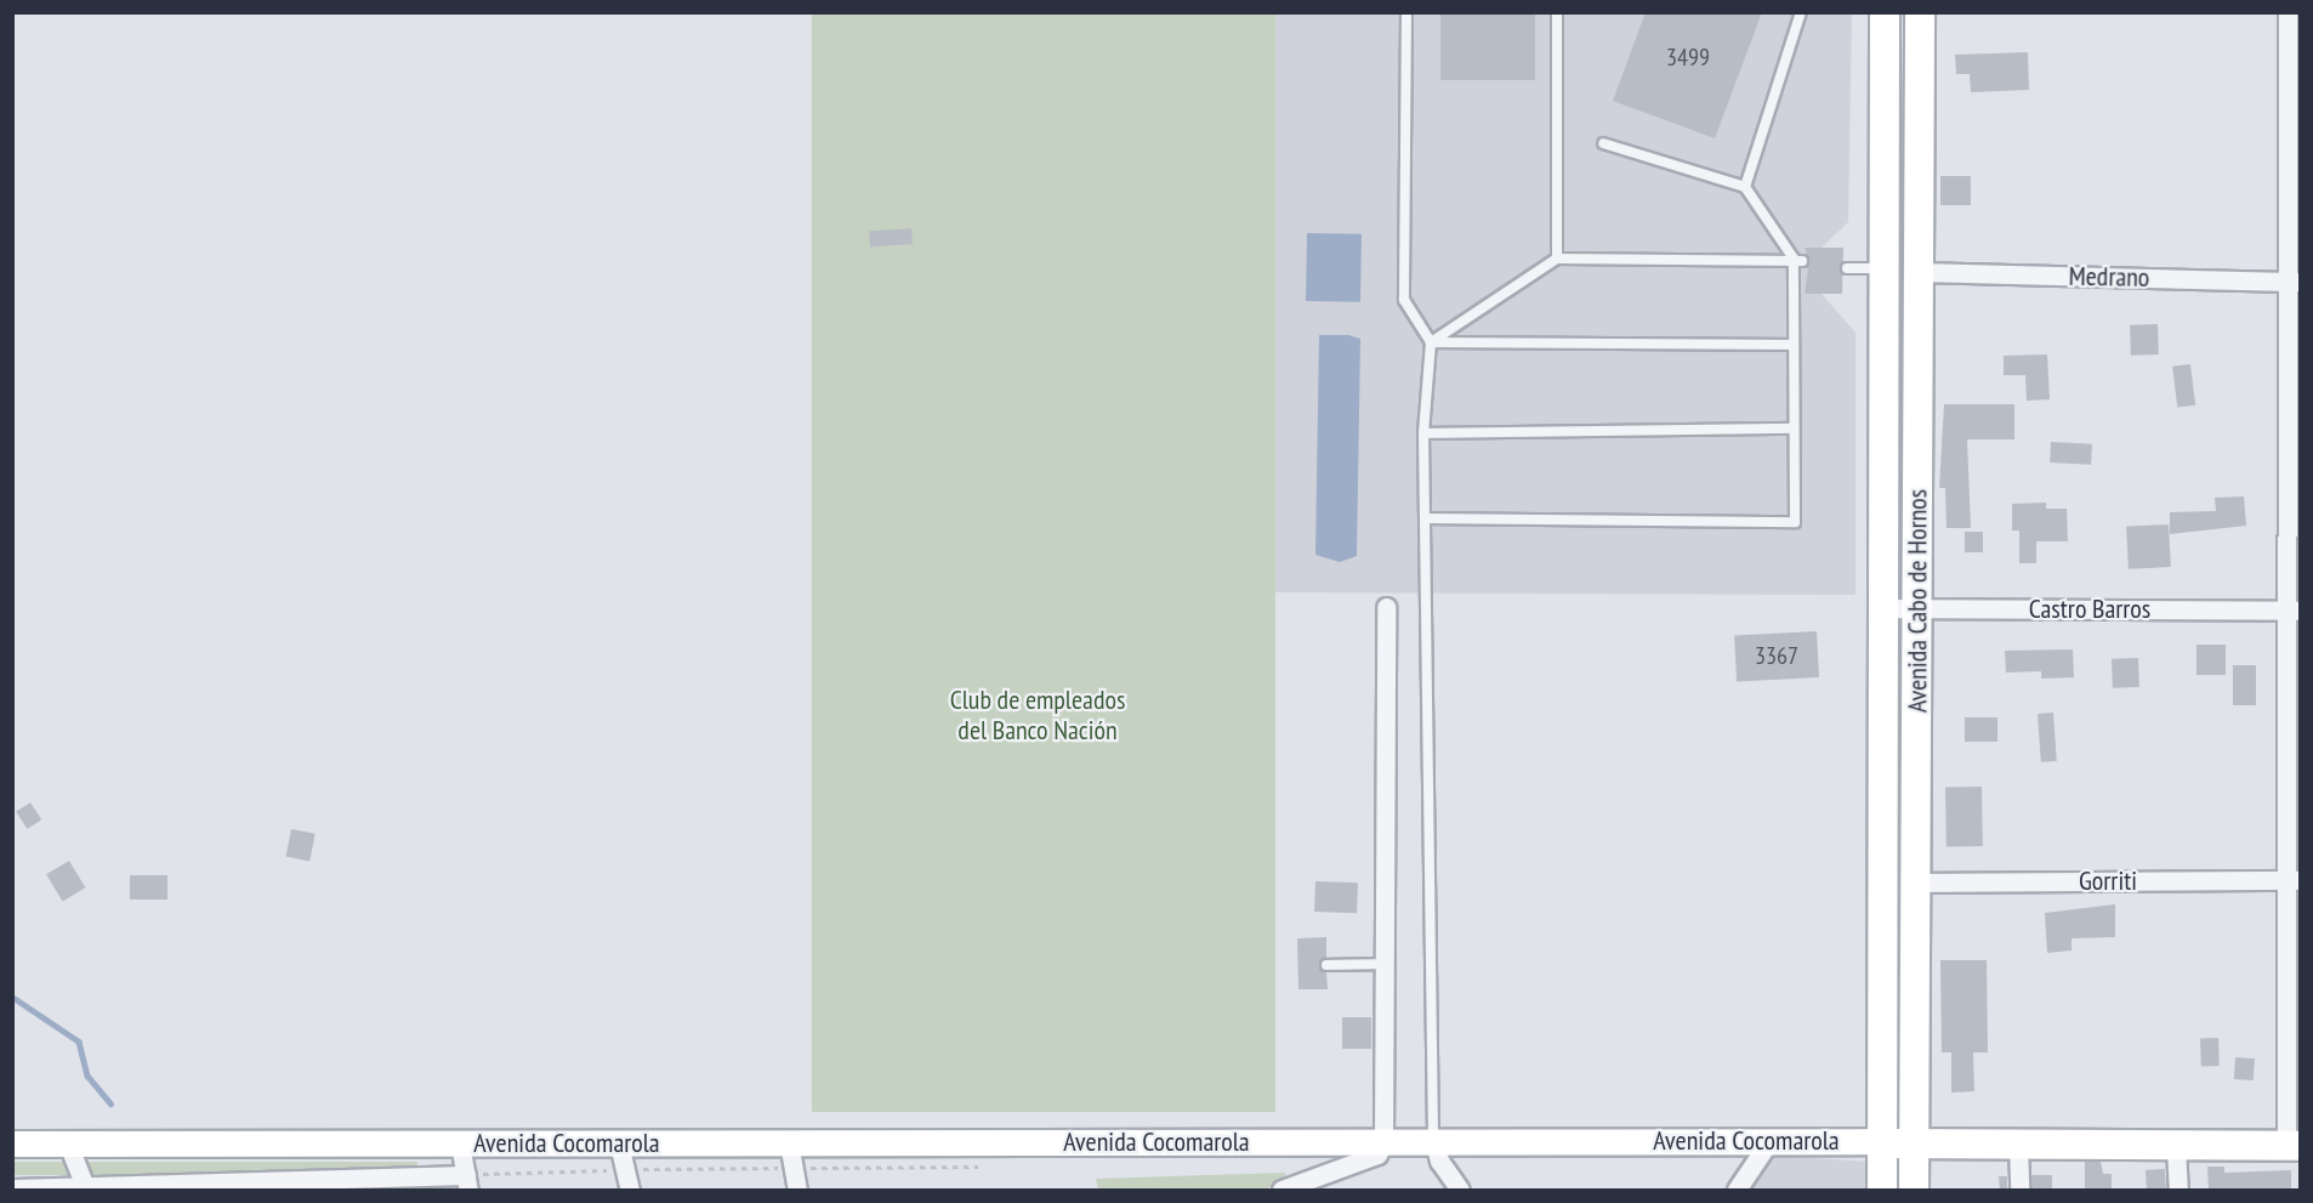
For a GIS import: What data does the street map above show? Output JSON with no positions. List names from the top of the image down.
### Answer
{
  "streets": {
    "main road": ["Avenida Cabo de Hornos", "Avenida Cocomarola"],
    "street": ["Medrano", "Castro Barros", "Gorriti"]
  },
  "crossings": [
    ["Medrano", "Avenida Cabo de Hornos"],
    ["Avenida Cabo de Hornos", "Castro Barros"],
    ["Avenida Cabo de Hornos", "Gorriti"],
    ["Avenida Cabo de Hornos", "Avenida Cocomarola"]
  ],
  "parks": ["Club de empleados del Banco Nación"],
  "house_numbers": ["3499", "3367"]
}
